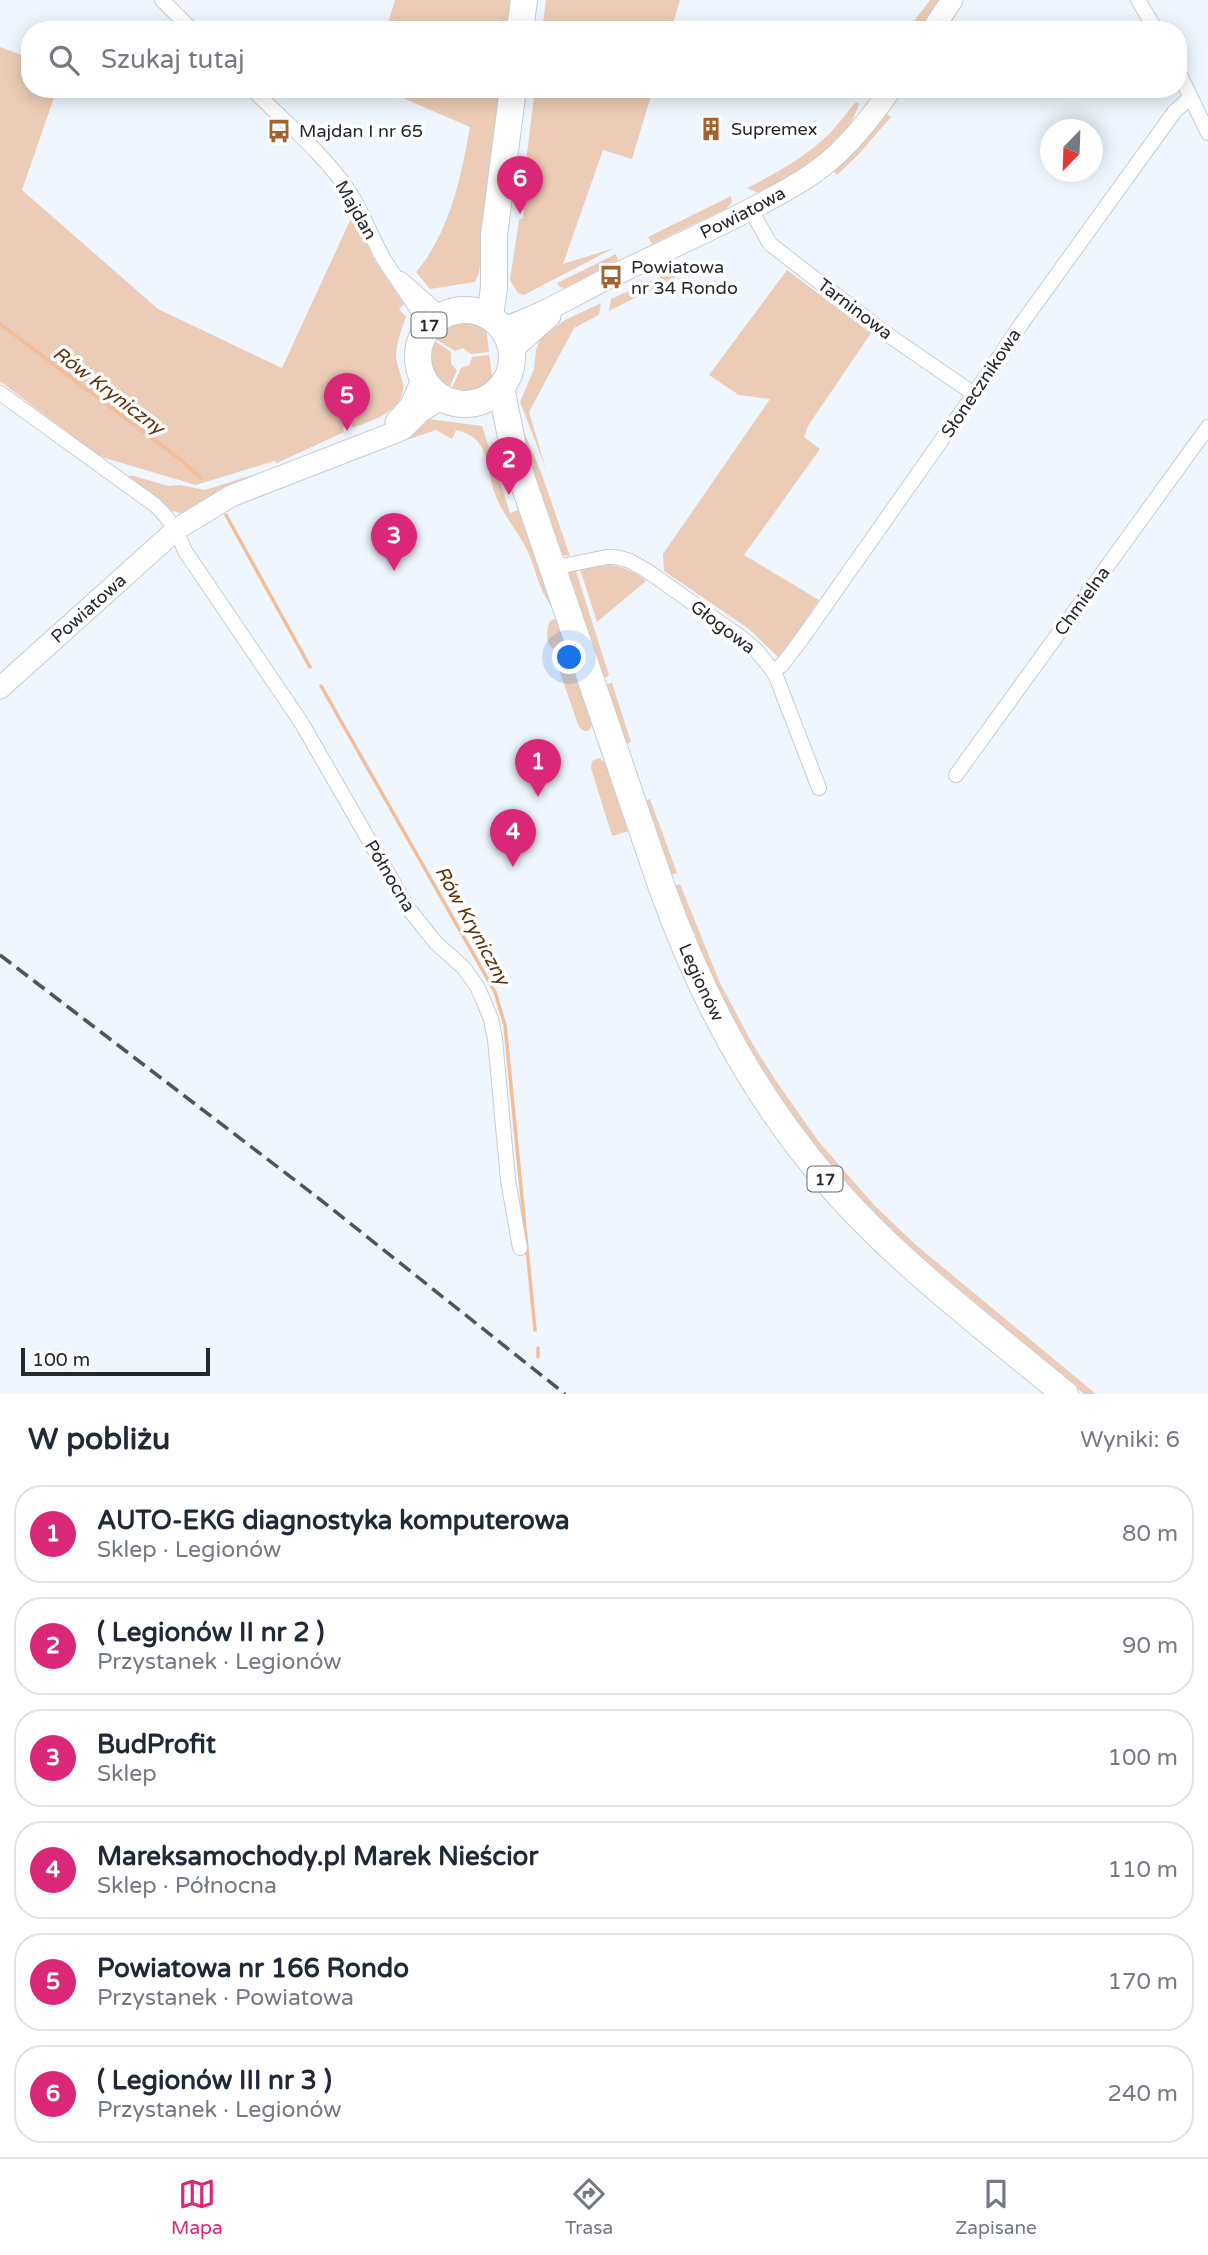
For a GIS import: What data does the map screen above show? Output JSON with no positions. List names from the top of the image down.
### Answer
{
  "streets": {
    "highway": ["17", "Legionów"],
    "main road": ["Powiatowa"],
    "street": [
      "Majdan",
      "Tarninowa",
      "Słonecznikowa",
      "Chmielna",
      "Głogowa",
      "Północna"
    ]
  },
  "crossings": [
    ["Majdan", "Powiatowa"],
    ["Majdan", "17"],
    ["Majdan", "Legionów"],
    ["Powiatowa", "Tarninowa"],
    ["Powiatowa", "17"],
    ["Powiatowa", "Północna"],
    ["Powiatowa", "Legionów"],
    ["Tarninowa", "Słonecznikowa"],
    ["17", "Legionów"],
    ["Słonecznikowa", "Głogowa"],
    ["Głogowa", "Legionów"]
  ],
  "water": ["Rów Kryniczny"],
  "places": {
    "building": ["Supremex"],
    "bus stop": ["Majdan I nr 65", "Powiatowa nr 34 Rondo"]
  },
  "scale_bar": "100 m",
  "north": "bottom left",
  "page": {
    "search": "Szukaj tutaj",
    "pins": [
      "6",
      "5",
      "2",
      "3",
      "1",
      "4"
    ],
    "scale": "100 m",
    "heading": ["W pobliżu", "Wyniki: 6"],
    "list": [
      {
        "mark": "1",
        "name": "AUTO-EKG diagnostyka komputerowa",
        "note": "Sklep · Legionów",
        "value": "80 m"
      },
      {
        "mark": "2",
        "name": "( Legionów II nr 2 )",
        "note": "Przystanek · Legionów",
        "value": "90 m"
      },
      {
        "mark": "3",
        "name": "BudProfit",
        "note": "Sklep",
        "value": "100 m"
      },
      {
        "mark": "4",
        "name": "Mareksamochody.pl Marek Nieścior",
        "note": "Sklep · Północna",
        "value": "110 m"
      },
      {
        "mark": "5",
        "name": "Powiatowa nr 166 Rondo",
        "note": "Przystanek · Powiatowa",
        "value": "170 m"
      },
      {
        "mark": "6",
        "name": "( Legionów III nr 3 )",
        "note": "Przystanek · Legionów",
        "value": "240 m"
      }
    ],
    "nav": ["Mapa", "Trasa", "Zapisane"]
  }
}
